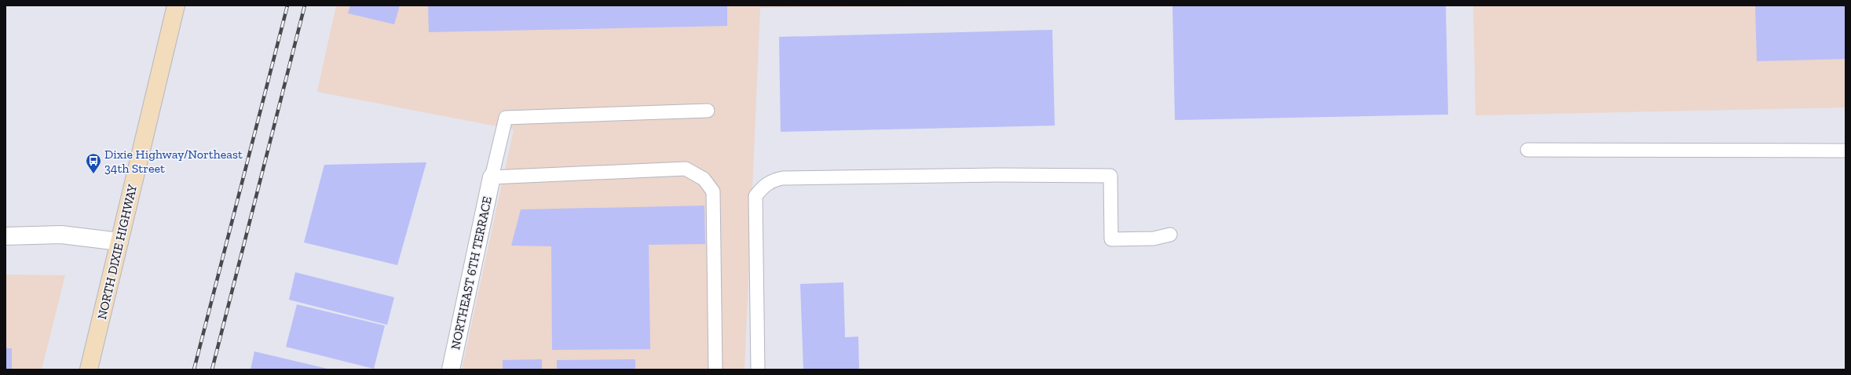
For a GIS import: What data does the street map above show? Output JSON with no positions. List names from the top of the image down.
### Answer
{
  "streets": {
    "main road": ["NORTH DIXIE HIGHWAY"],
    "street": ["NORTHEAST 6TH TERRACE"]
  },
  "places": {
    "bus stop": ["Dixie Highway/Northeast 34th Street"]
  }
}
